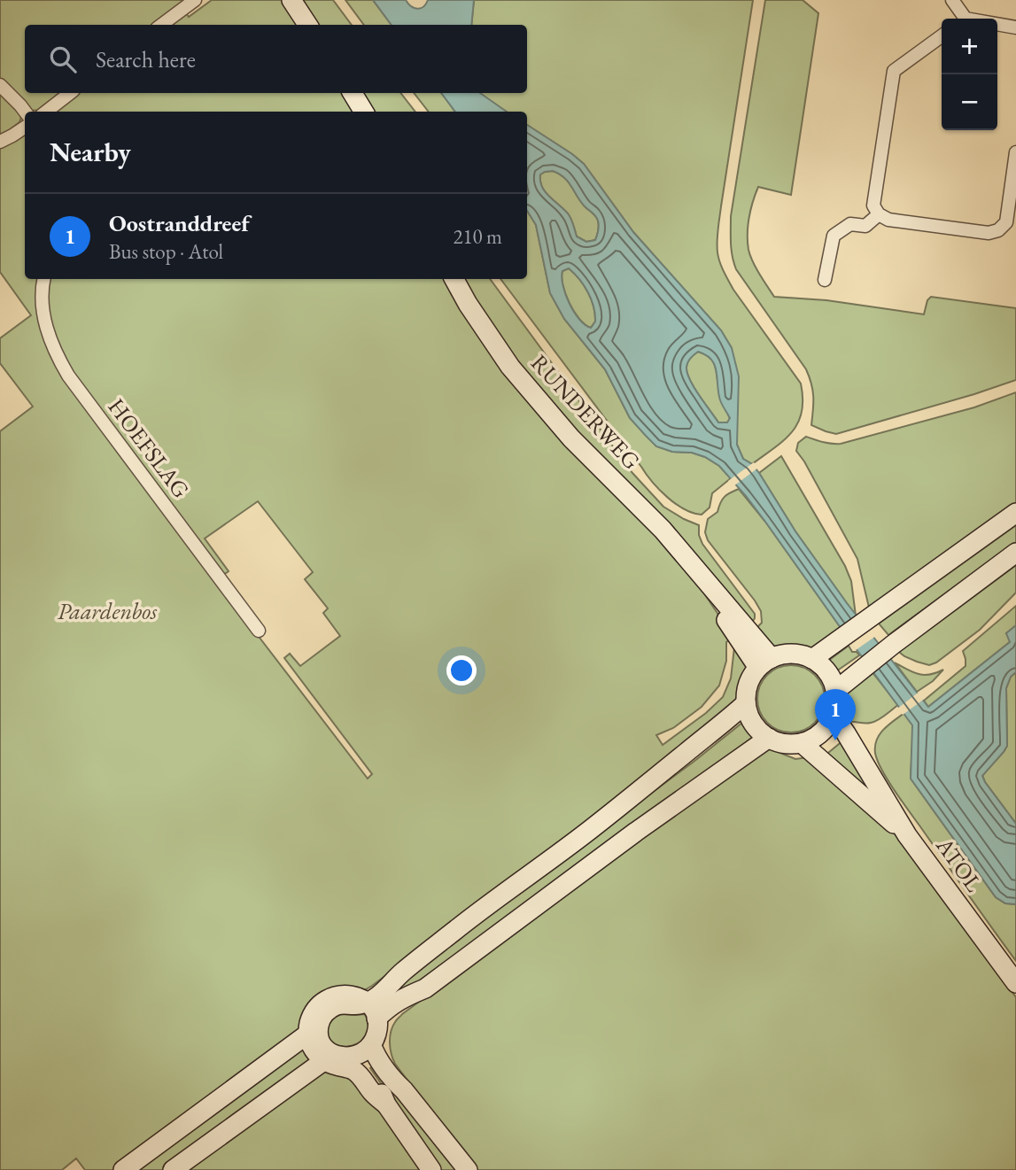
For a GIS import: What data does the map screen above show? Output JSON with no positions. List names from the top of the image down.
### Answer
{
  "streets": {
    "main road": ["RUNDERWEG", "ATOL"],
    "street": ["HOEFSLAG"]
  },
  "crossings": [
    ["RUNDERWEG", "ATOL"]
  ],
  "parks": ["Paardenbos"],
  "page": {
    "map_buttons": ["+", "−"],
    "search": "Search here",
    "heading": "Nearby",
    "list": [
      {
        "mark": "1",
        "name": "Oostranddreef",
        "note": "Bus stop · Atol",
        "value": "210 m"
      }
    ],
    "pins": "1"
  }
}
